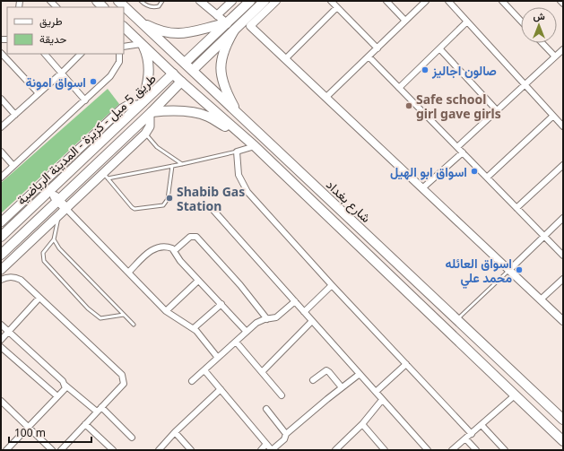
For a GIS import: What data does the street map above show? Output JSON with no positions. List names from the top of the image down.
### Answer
{
  "streets": {
    "main road": ["طريق 5 ميل - كزيزة - المدينة الرياضية", "شارع بغداد"]
  },
  "crossings": [
    ["طريق 5 ميل - كزيزة - المدينة الرياضية", "شارع بغداد"]
  ],
  "places": [
    "صالون اجاليز",
    "اسواق امونة",
    "Safe school girl gave girls",
    "اسواق ابو الهيل",
    "Shabib Gas Station",
    "اسواق العائله محمد علي"
  ],
  "legend": ["طريق", "حديقة"],
  "scale_bar": "100 m",
  "north": "top"
}
